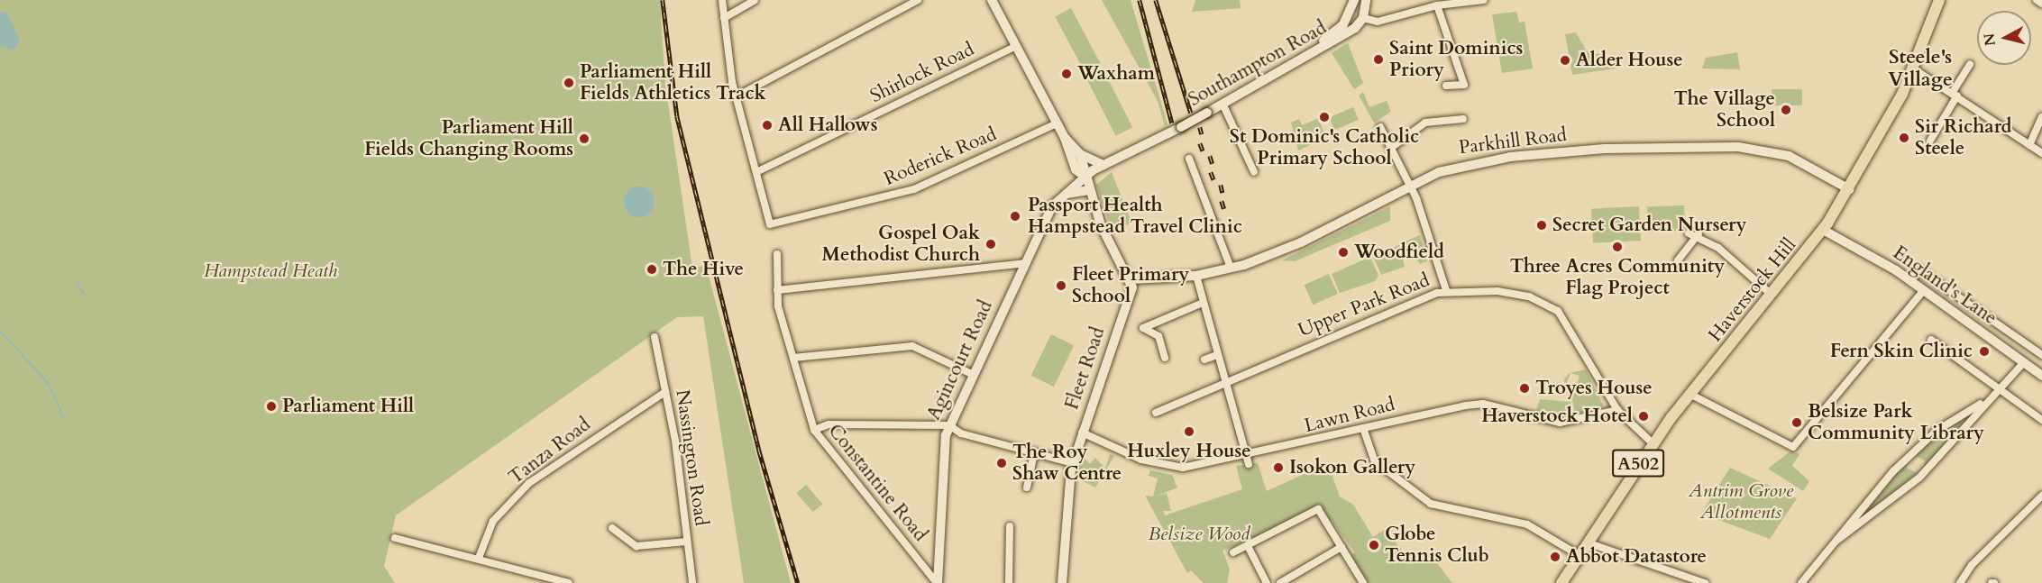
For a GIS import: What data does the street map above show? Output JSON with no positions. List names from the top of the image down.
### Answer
{
  "streets": {
    "main road": [
      "Southampton Road",
      "Parkhill Road",
      "England's Lane",
      "Haverstock Hill",
      "Agincourt Road",
      "Fleet Road",
      "A502"
    ],
    "street": [
      "Shirlock Road",
      "Roderick Road",
      "Upper Park Road",
      "Lawn Road",
      "Tanza Road",
      "Nassington Road",
      "Constantine Road"
    ]
  },
  "crossings": [
    ["Southampton Road", "Agincourt Road"],
    ["Shirlock Road", "Roderick Road"],
    ["Parkhill Road", "Haverstock Hill"],
    ["Parkhill Road", "Fleet Road"],
    ["England's Lane", "Haverstock Hill"],
    ["Haverstock Hill", "Upper Park Road"],
    ["Upper Park Road", "Lawn Road"],
    ["Agincourt Road", "Constantine Road"],
    ["Fleet Road", "Lawn Road"],
    ["Tanza Road", "Nassington Road"]
  ],
  "districts": ["Steele's Village"],
  "parks": ["Hampstead Heath", "Antrim Grove Allotments", "Belsize Wood"],
  "places": [
    "Saint Dominics Priory",
    "Alder House",
    "Waxham",
    "Parliament Hill Fields Athletics Track",
    "The Village School",
    "St Dominic's Catholic Primary School",
    "All Hallows",
    "Sir Richard Steele",
    "Parliament Hill Fields Changing Rooms",
    "Passport Health Hampstead Travel Clinic",
    "Secret Garden Nursery",
    "Gospel Oak Methodist Church",
    "Three Acres Community Flag Project",
    "Woodfield",
    "The Hive",
    "Fleet Primary School",
    "Fern Skin Clinic",
    "Troyes House",
    "Parliament Hill",
    "Haverstock Hotel",
    "Belsize Park Community Library",
    "Huxley House",
    "The Roy Shaw Centre",
    "Isokon Gallery",
    "Globe Tennis Club",
    "Abbot Datastore"
  ],
  "north": "left"
}
